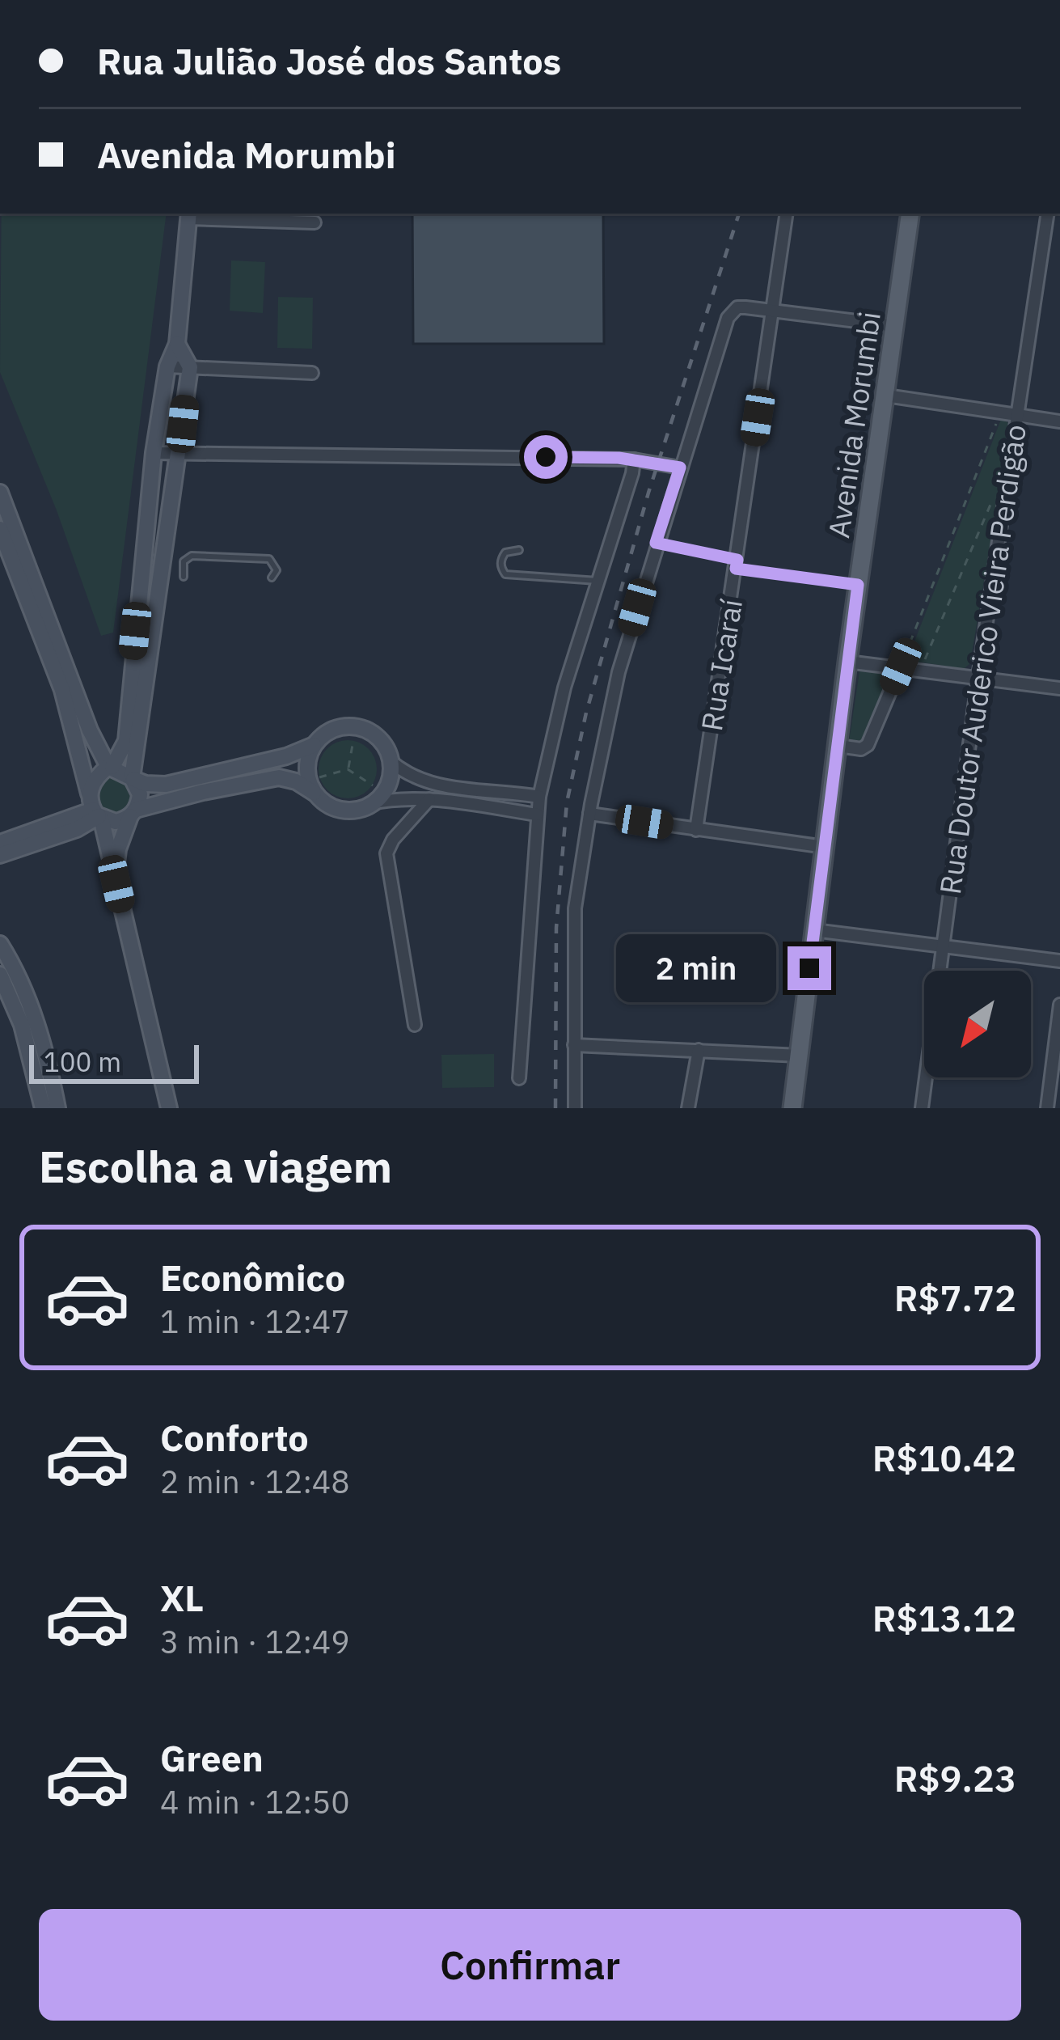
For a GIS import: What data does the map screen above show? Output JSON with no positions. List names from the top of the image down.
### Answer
{
  "streets": {
    "main road": ["Avenida Morumbi"],
    "street": ["Rua Doutor Auderico Vieira Perdigão", "Rua Icaraí"]
  },
  "scale_bar": "100 m",
  "north": "bottom left",
  "page": {
    "banner": ["Rua Julião José dos Santos", "Avenida Morumbi"],
    "bubble": "2 min",
    "scale": "100 m",
    "heading": "Escolha a viagem",
    "list": [
      {
        "name": "Econômico",
        "note": "1 min · 12:47",
        "value": "R$7.72"
      },
      {
        "name": "Conforto",
        "note": "2 min · 12:48",
        "value": "R$10.42"
      },
      {
        "name": "XL",
        "note": "3 min · 12:49",
        "value": "R$13.12"
      },
      {
        "name": "Green",
        "note": "4 min · 12:50",
        "value": "R$9.23"
      }
    ],
    "buttons": "Confirmar"
  }
}
